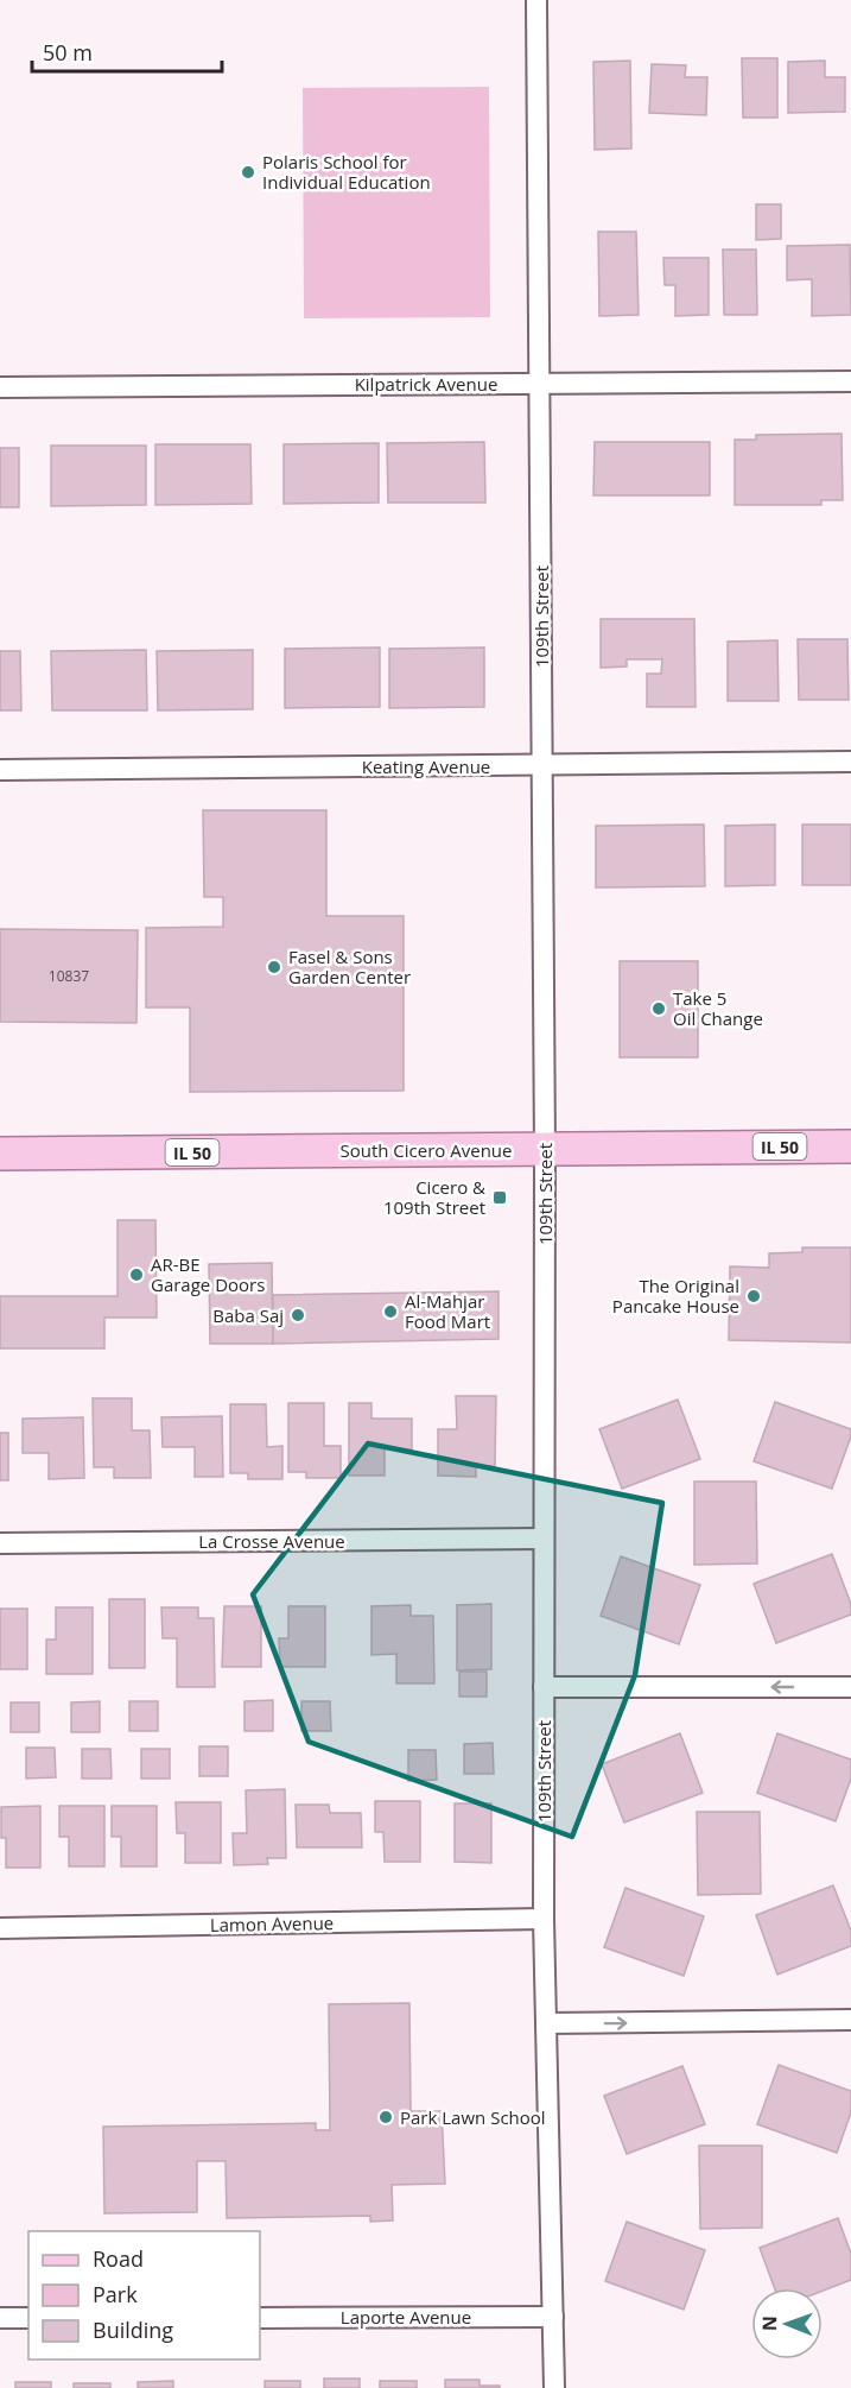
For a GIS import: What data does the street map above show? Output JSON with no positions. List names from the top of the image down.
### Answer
{
  "streets": {
    "main road": ["IL 50", "South Cicero Avenue"],
    "street": [
      "Kilpatrick Avenue",
      "109th Street",
      "Keating Avenue",
      "La Crosse Avenue",
      "Lamon Avenue",
      "Laporte Avenue"
    ]
  },
  "crossings": [
    ["Kilpatrick Avenue", "109th Street"],
    ["109th Street", "Keating Avenue"],
    ["109th Street", "South Cicero Avenue"],
    ["109th Street", "La Crosse Avenue"],
    ["109th Street", "Lamon Avenue"],
    ["109th Street", "Laporte Avenue"]
  ],
  "places": {
    "other": [
      "Polaris School for Individual Education",
      "Fasel & Sons Garden Center",
      "Take 5 Oil Change",
      "AR-BE Garage Doors",
      "The Original Pancake House",
      "Al-Mahjar Food Mart",
      "Baba Saj",
      "Park Lawn School"
    ],
    "transit": ["Cicero & 109th Street"]
  },
  "house_numbers": ["10837"],
  "legend": ["Road", "Park", "Building"],
  "scale_bar": "50 m",
  "north": "left"
}
